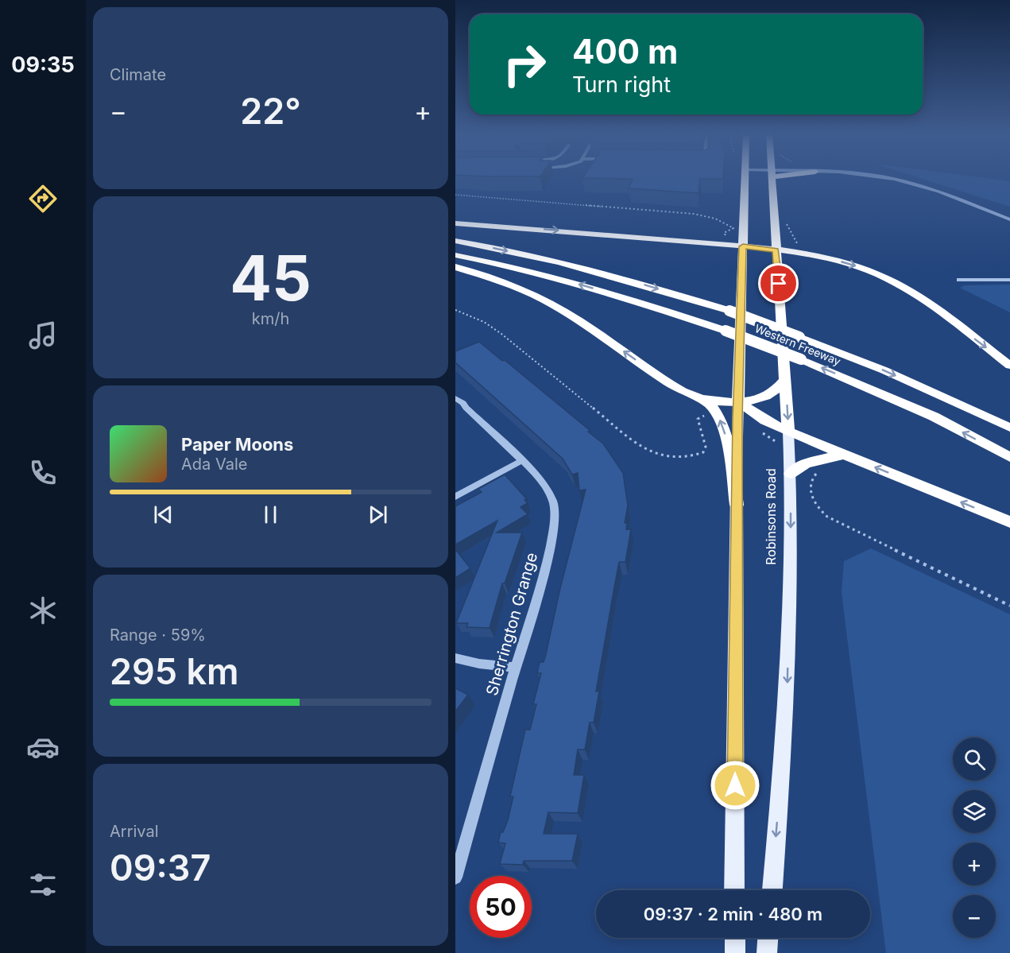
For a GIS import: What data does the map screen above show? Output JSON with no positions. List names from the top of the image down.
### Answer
{
  "streets": {
    "highway": ["Western Freeway", "Robinsons Road"],
    "street": ["Sherrington Grange"]
  },
  "one_way": ["Robinsons Road"],
  "page": {
    "tabs": "09:35",
    "tile": [
      "Climate",
      ["45", "km/h"],
      ["Range · 59%", "295 km"],
      ["Arrival", "09:37"]
    ],
    "turn": ["400 m", "Turn right"],
    "heat": ["−", "22°", "+"],
    "song": ["Paper Moons", "Ada Vale"],
    "map_buttons": ["+", "−"],
    "limit": "50",
    "trip": "09:37 · 2 min · 480 m"
  }
}
